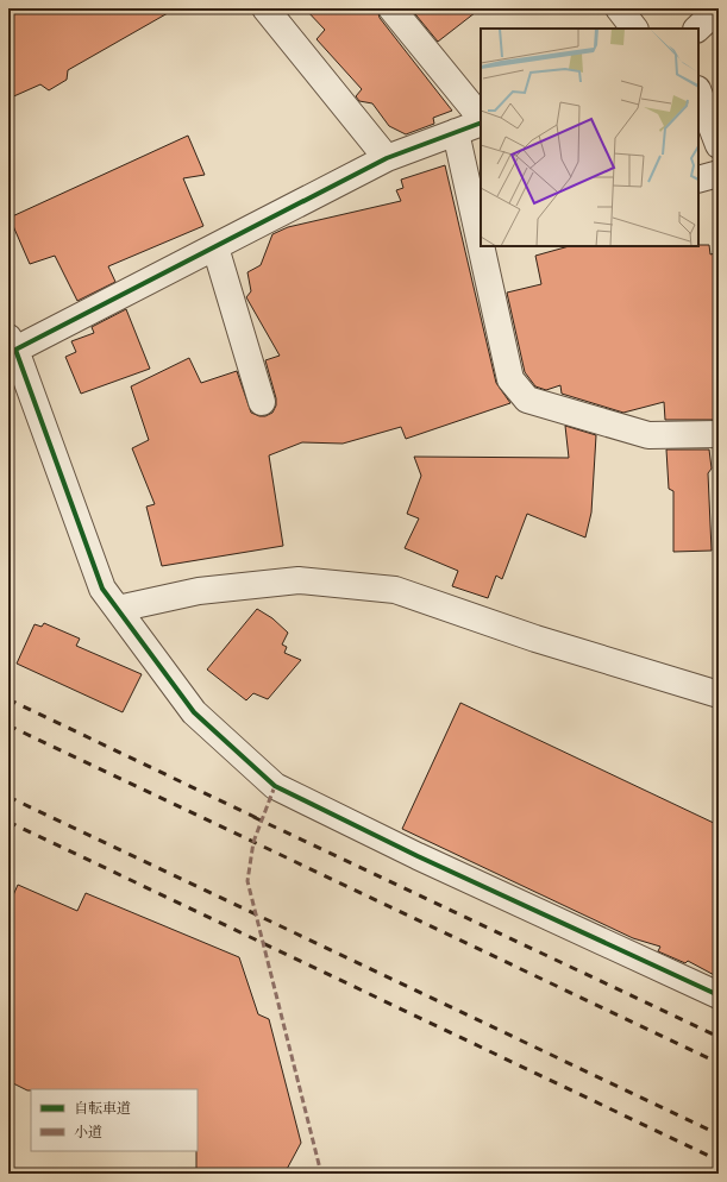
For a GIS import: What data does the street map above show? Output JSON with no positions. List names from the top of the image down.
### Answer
{
  "legend": ["自転車道", "小道"]
}
